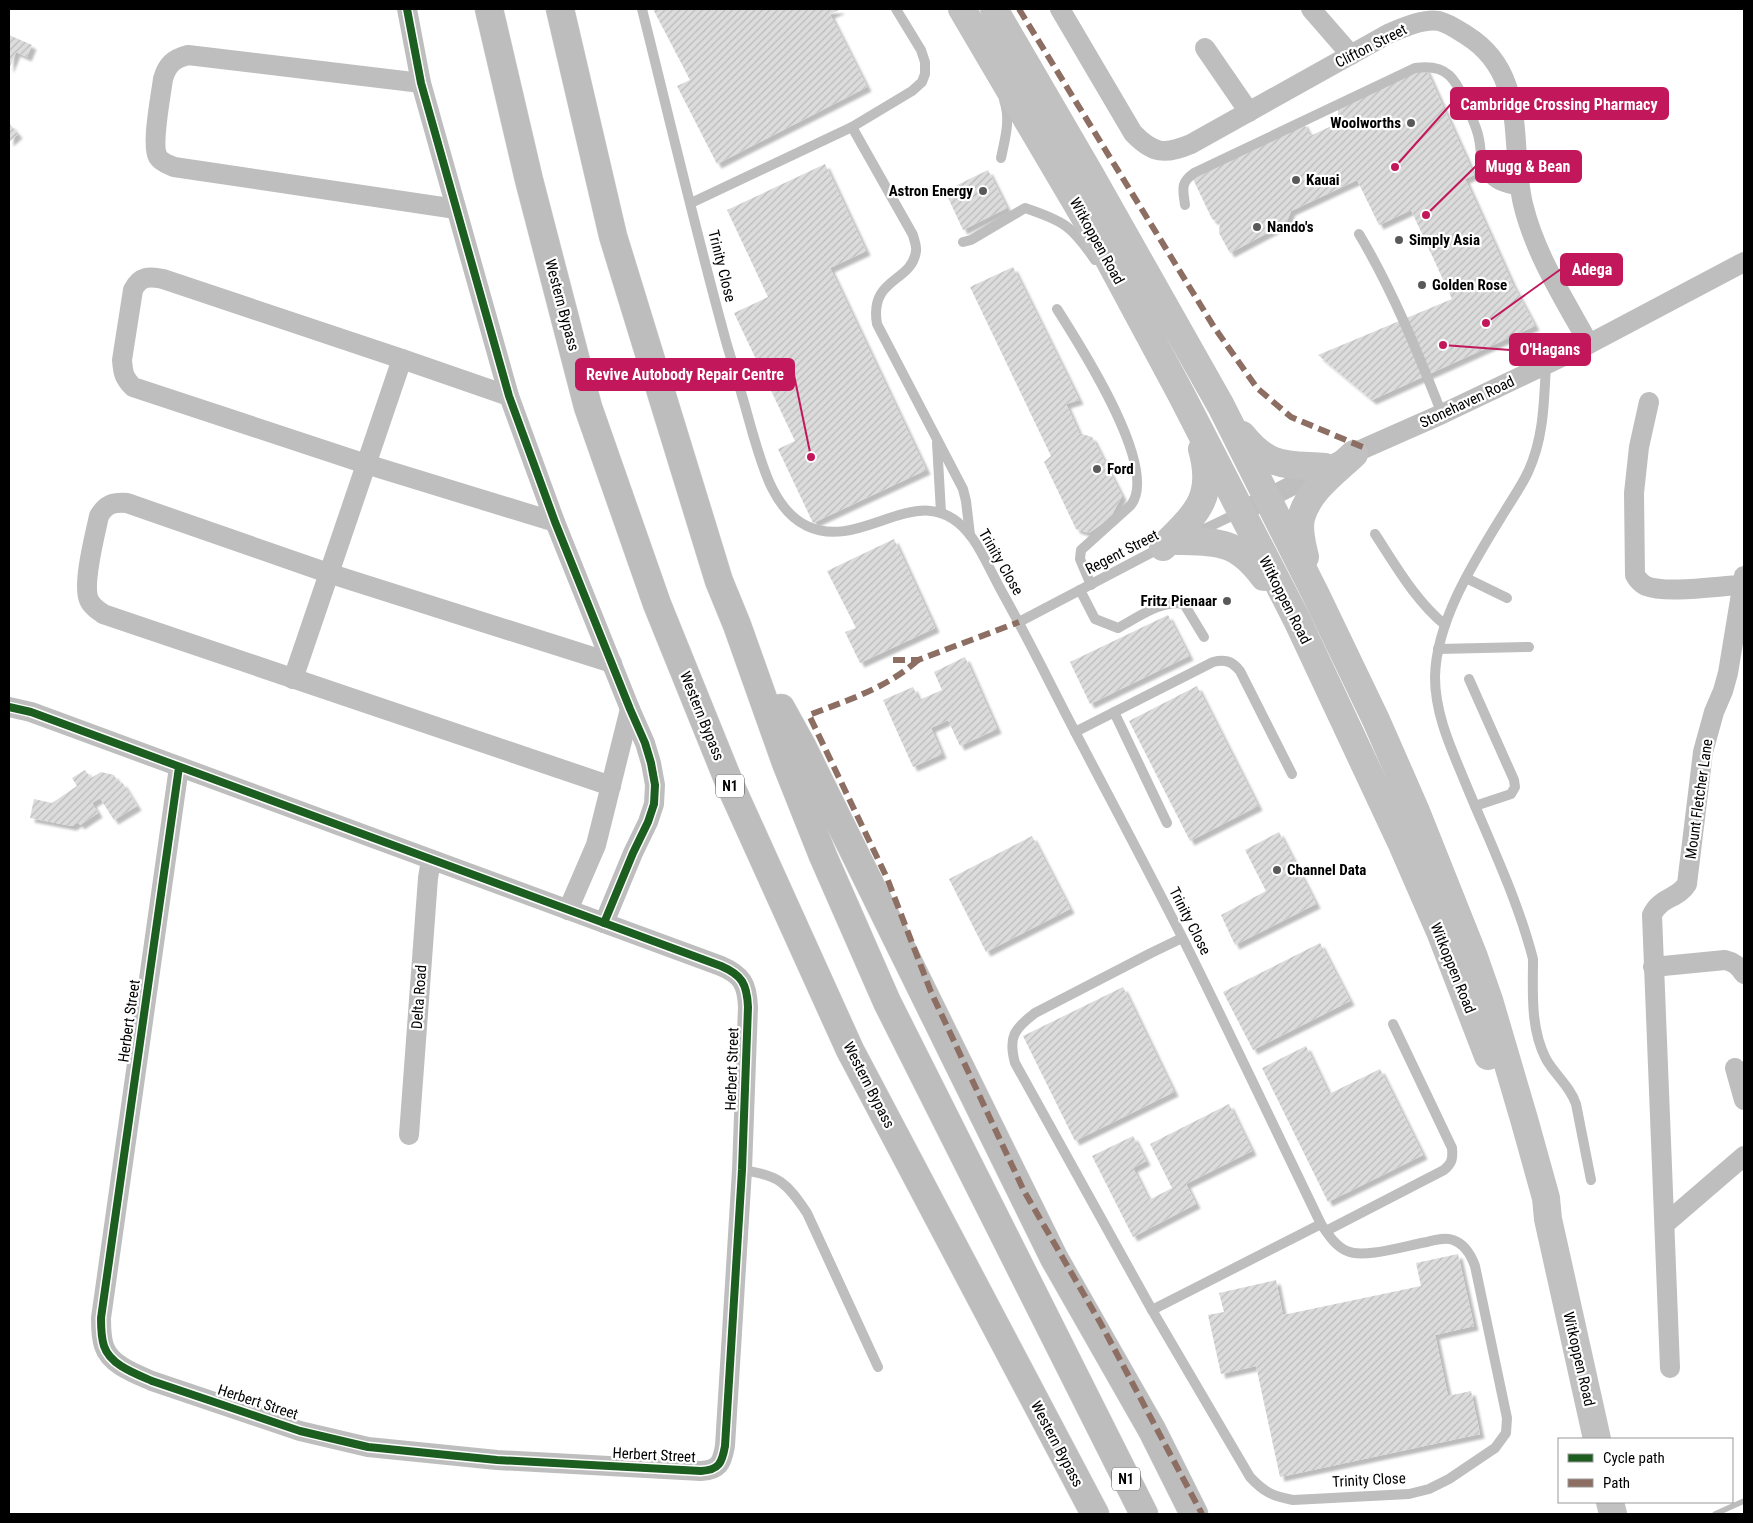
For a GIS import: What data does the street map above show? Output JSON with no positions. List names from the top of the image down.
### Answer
{
  "streets": {
    "highway": ["Western Bypass", "N1"],
    "main road": ["Witkoppen Road"],
    "street": [
      "Clifton Street",
      "Stonehaven Road",
      "Mount Fletcher Lane",
      "Delta Road",
      "Herbert Street"
    ],
    "lane": ["Trinity Close", "Regent Street"]
  },
  "crossings": [
    ["Clifton Street", "Stonehaven Road"],
    ["Witkoppen Road", "Stonehaven Road"],
    ["Witkoppen Road", "Regent Street"],
    ["Trinity Close", "Regent Street"],
    ["Stonehaven Road", "Regent Street"],
    ["Delta Road", "Herbert Street"]
  ],
  "places": [
    "Woolworths",
    "Cambridge Crossing Pharmacy",
    "Kauai",
    "Astron Energy",
    "Mugg & Bean",
    "Nando's",
    "Simply Asia",
    "Golden Rose",
    "Adega",
    "O'Hagans",
    "Revive Autobody Repair Centre",
    "Ford",
    "Fritz Pienaar",
    "Channel Data"
  ],
  "legend": ["Cycle path", "Path"]
}
